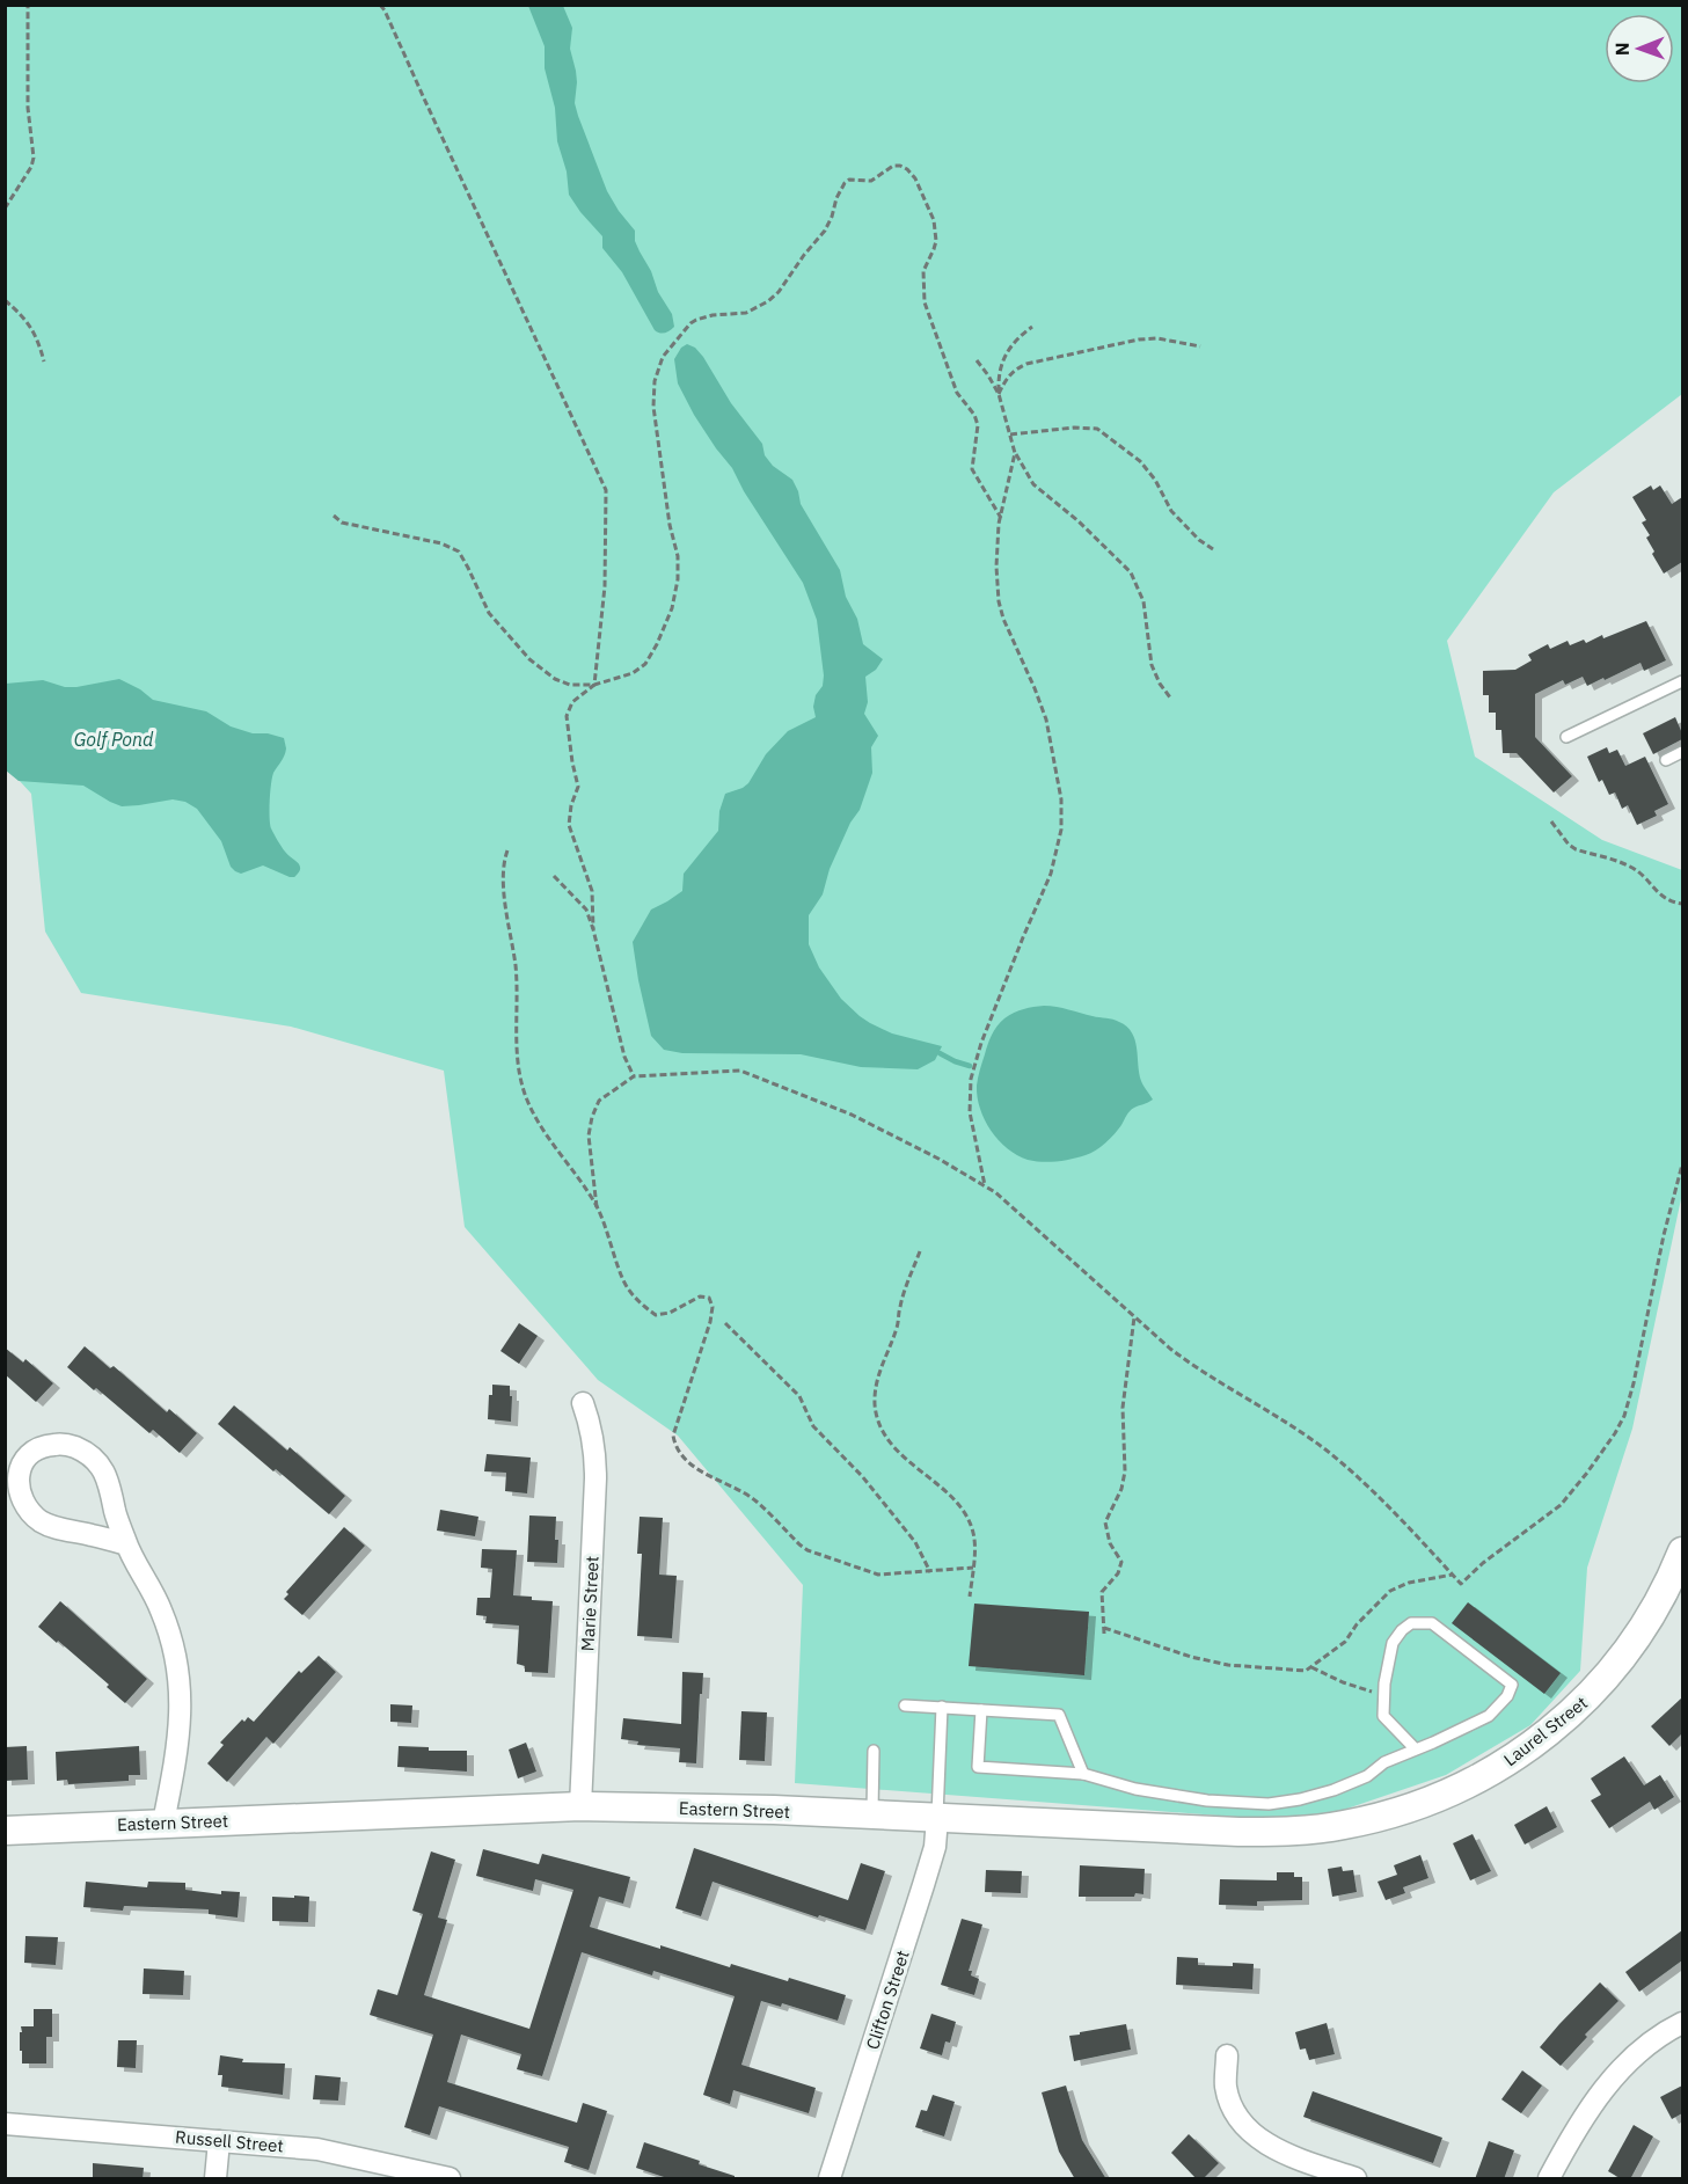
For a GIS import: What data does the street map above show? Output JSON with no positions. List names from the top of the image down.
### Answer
{
  "streets": {
    "street": [
      "Marie Street",
      "Laurel Street",
      "Eastern Street",
      "Clifton Street",
      "Russell Street"
    ]
  },
  "crossings": [
    ["Marie Street", "Eastern Street"],
    ["Laurel Street", "Eastern Street"],
    ["Eastern Street", "Clifton Street"]
  ],
  "water": ["Golf Pond"],
  "north": "left"
}
